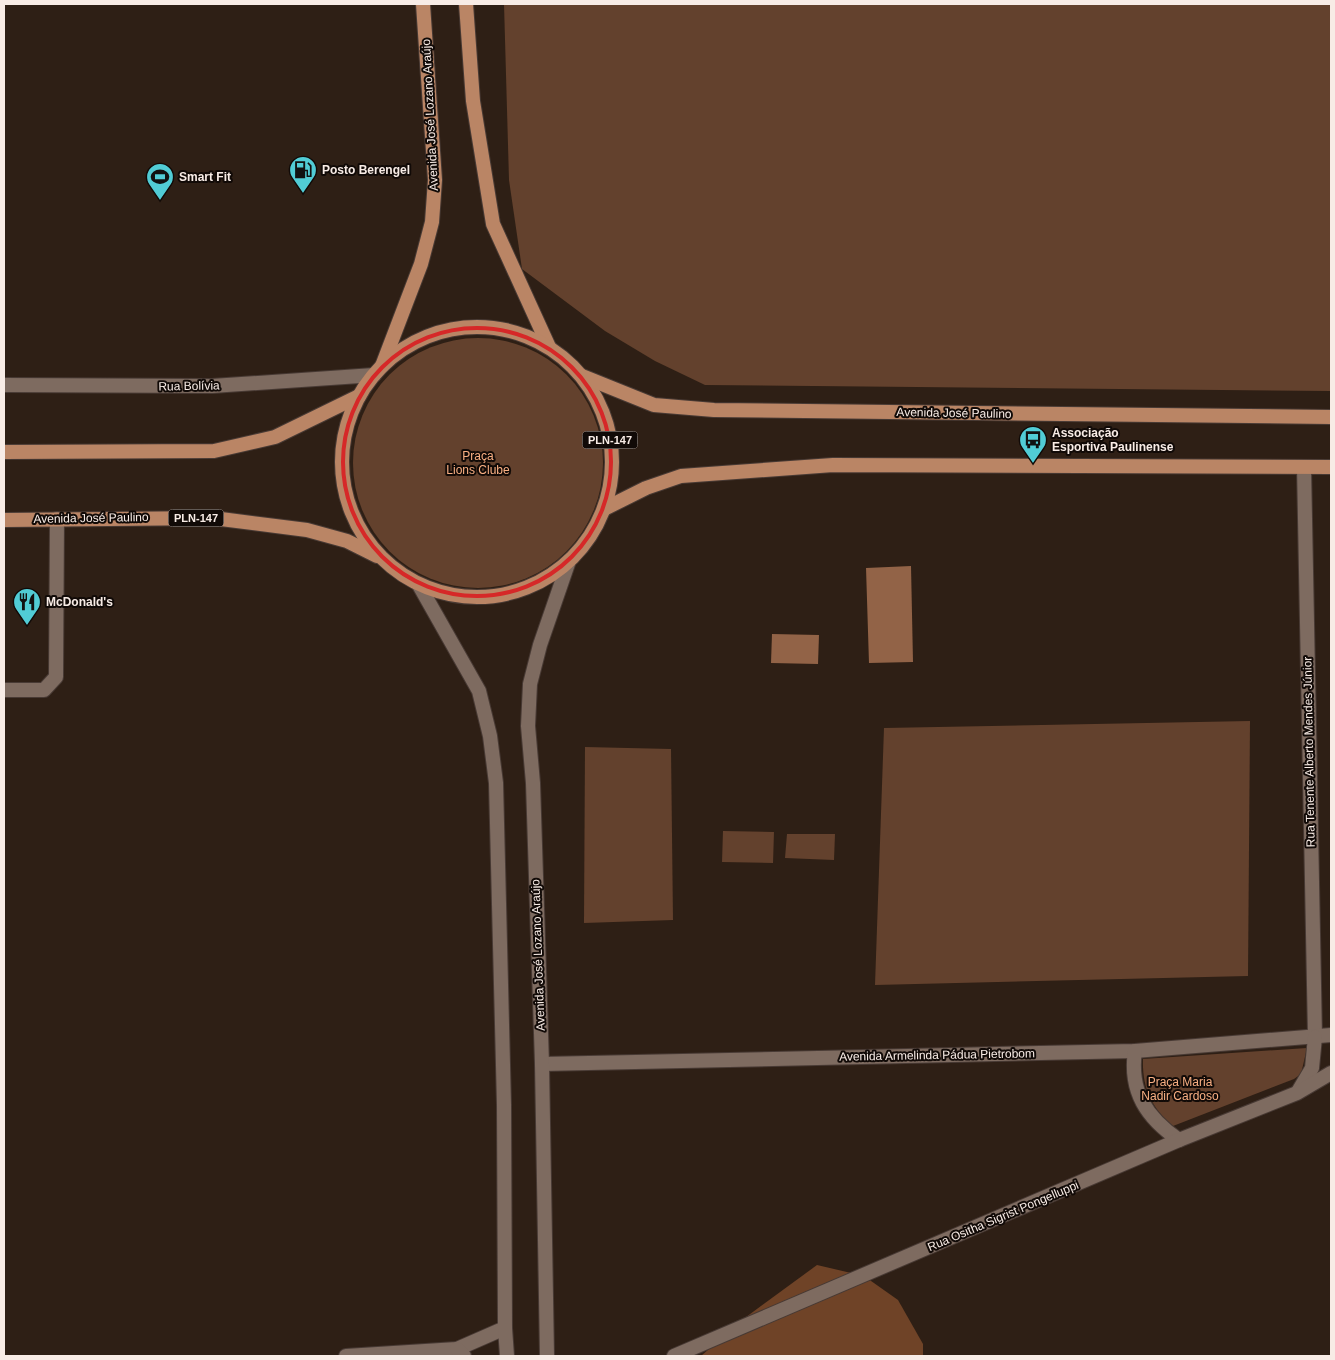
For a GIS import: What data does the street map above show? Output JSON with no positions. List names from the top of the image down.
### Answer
{
  "streets": {
    "main road": ["Avenida José Lozano Araújo", "Avenida José Paulino", "PLN-147"],
    "street": [
      "Rua Bolívia",
      "Rua Tenente Alberto Mendes Júnior",
      "Avenida Armelinda Pádua Pietrobom",
      "Rua Ositha Sigrist Pongelluppi"
    ]
  },
  "crossings": [
    ["Avenida José Lozano Araújo", "Rua Bolívia"],
    ["Avenida José Lozano Araújo", "PLN-147"],
    ["Avenida José Lozano Araújo", "Avenida Armelinda Pádua Pietrobom"],
    ["Rua Bolívia", "PLN-147"],
    ["Avenida José Paulino", "PLN-147"],
    ["Rua Tenente Alberto Mendes Júnior", "Avenida Armelinda Pádua Pietrobom"],
    ["Rua Tenente Alberto Mendes Júnior", "Rua Ositha Sigrist Pongelluppi"]
  ],
  "parks": ["Praça Lions Clube", "Praça Maria Nadir Cardoso"],
  "places": {
    "fuel station": ["Posto Berengel"],
    "sports": ["Smart Fit"],
    "bus stop": ["Associação Esportiva Paulinense"],
    "restaurant": ["McDonald's"]
  }
}
